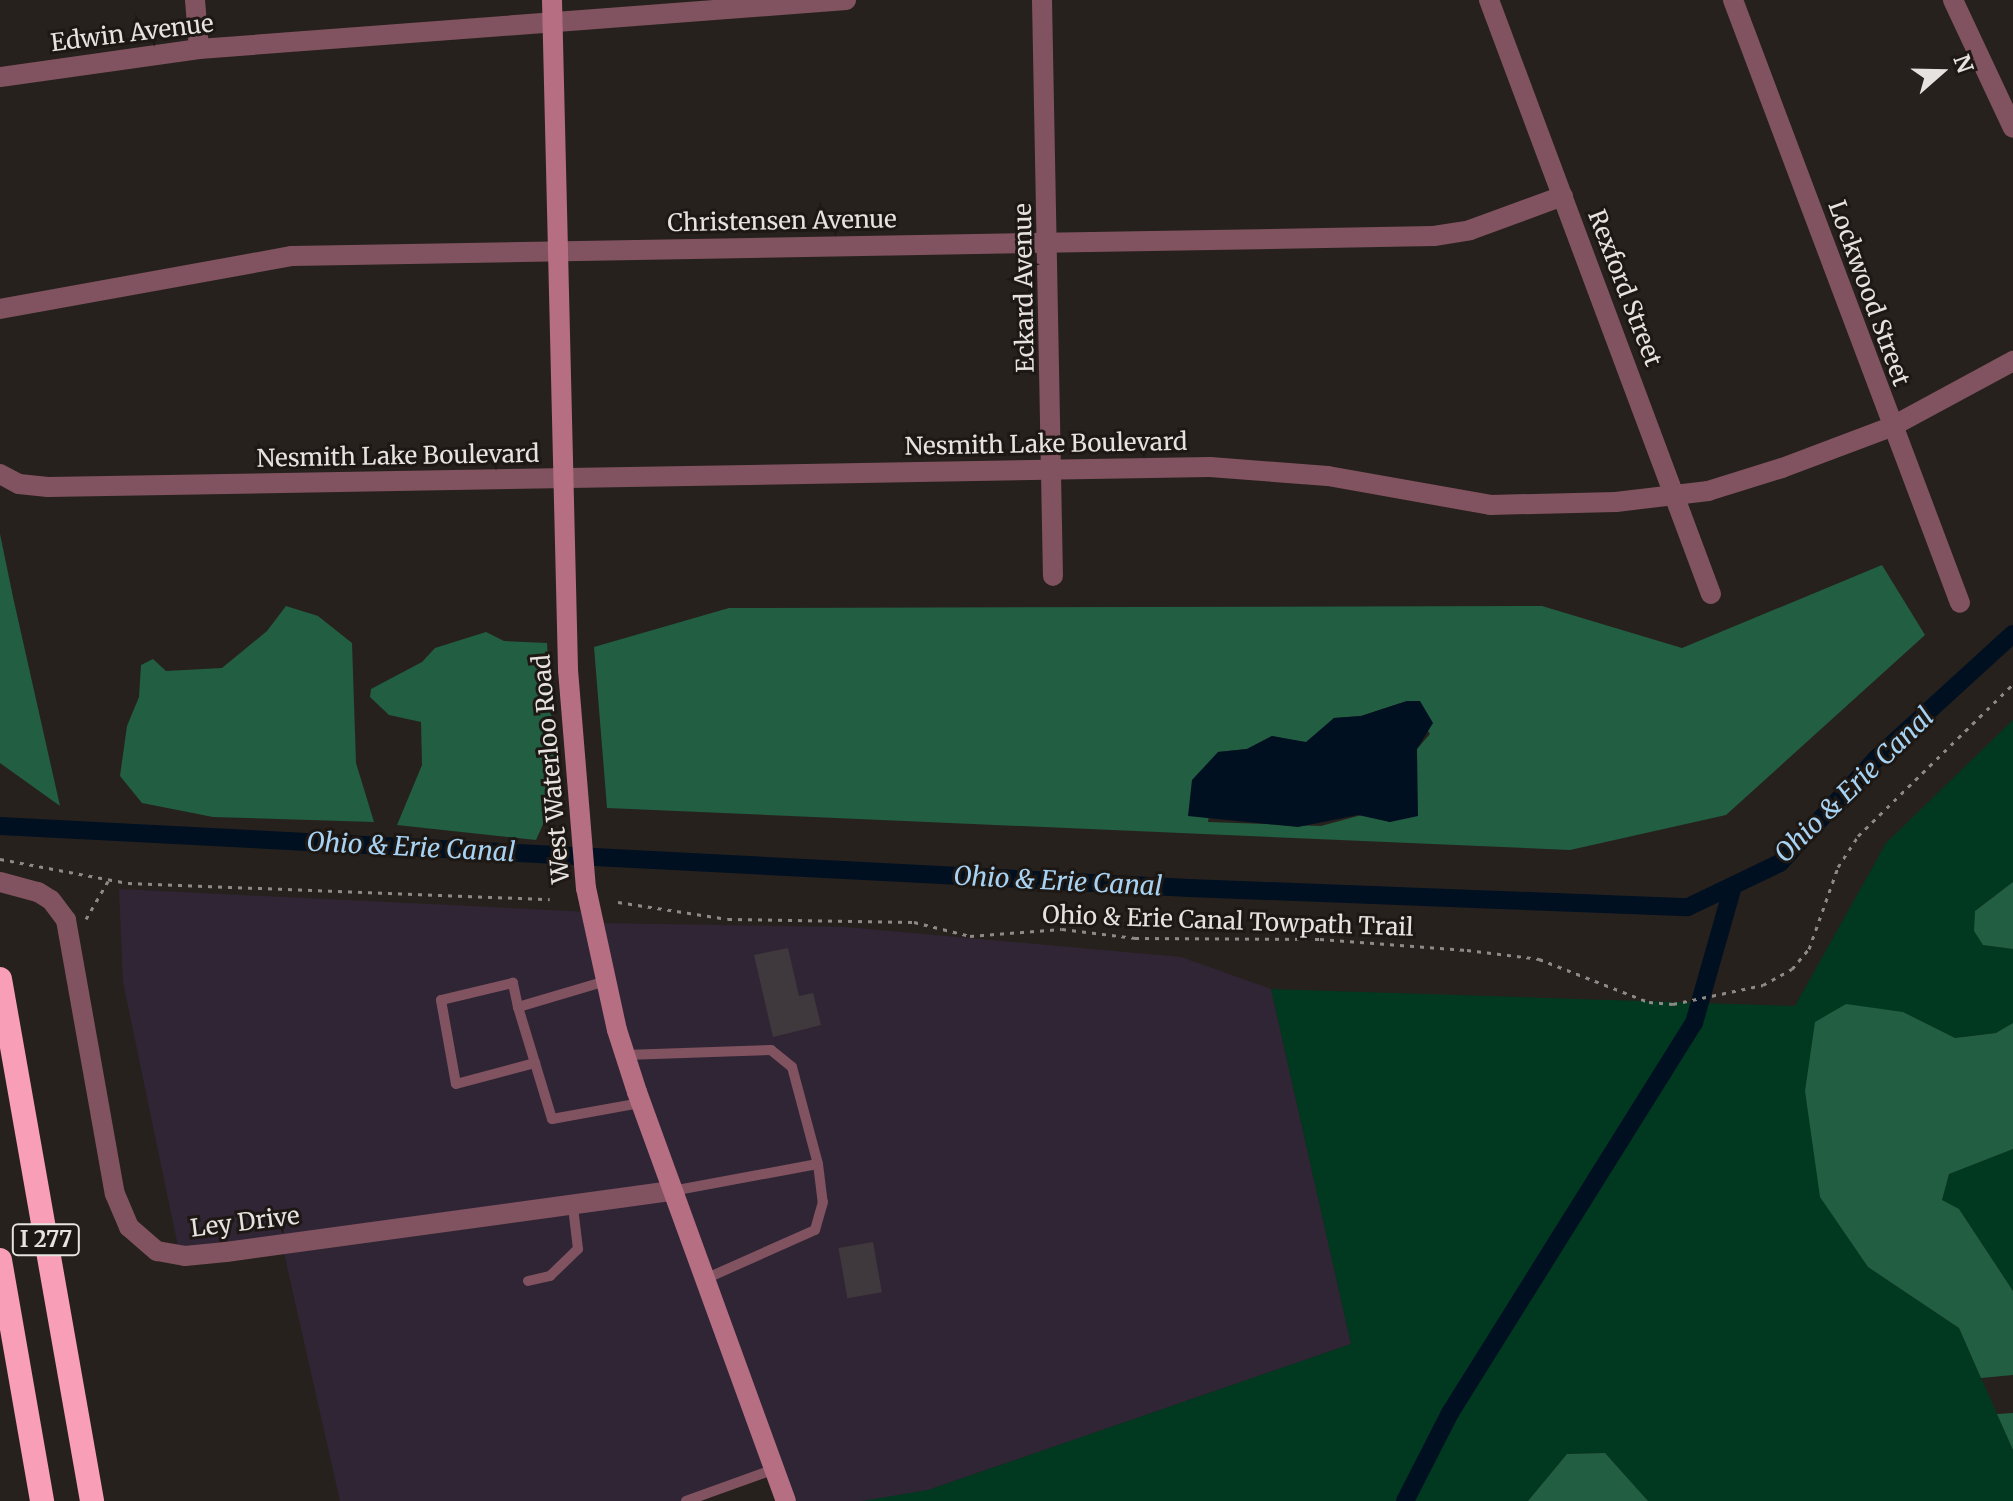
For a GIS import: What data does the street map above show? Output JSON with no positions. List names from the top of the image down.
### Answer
{
  "streets": {
    "highway": ["I 277"],
    "main road": ["West Waterloo Road"],
    "street": [
      "Edwin Avenue",
      "Christensen Avenue",
      "Eckard Avenue",
      "Rexford Street",
      "Lockwood Street",
      "Nesmith Lake Boulevard",
      "Ley Drive"
    ],
    "path": ["Ohio & Erie Canal Towpath Trail"]
  },
  "crossings": [
    ["Edwin Avenue", "West Waterloo Road"],
    ["Christensen Avenue", "Eckard Avenue"],
    ["Christensen Avenue", "Rexford Street"],
    ["Christensen Avenue", "West Waterloo Road"],
    ["Eckard Avenue", "Nesmith Lake Boulevard"],
    ["Rexford Street", "Nesmith Lake Boulevard"],
    ["Lockwood Street", "Nesmith Lake Boulevard"],
    ["Nesmith Lake Boulevard", "West Waterloo Road"],
    ["West Waterloo Road", "Ley Drive"]
  ],
  "water": ["Ohio & Erie Canal"],
  "north": "right"
}
